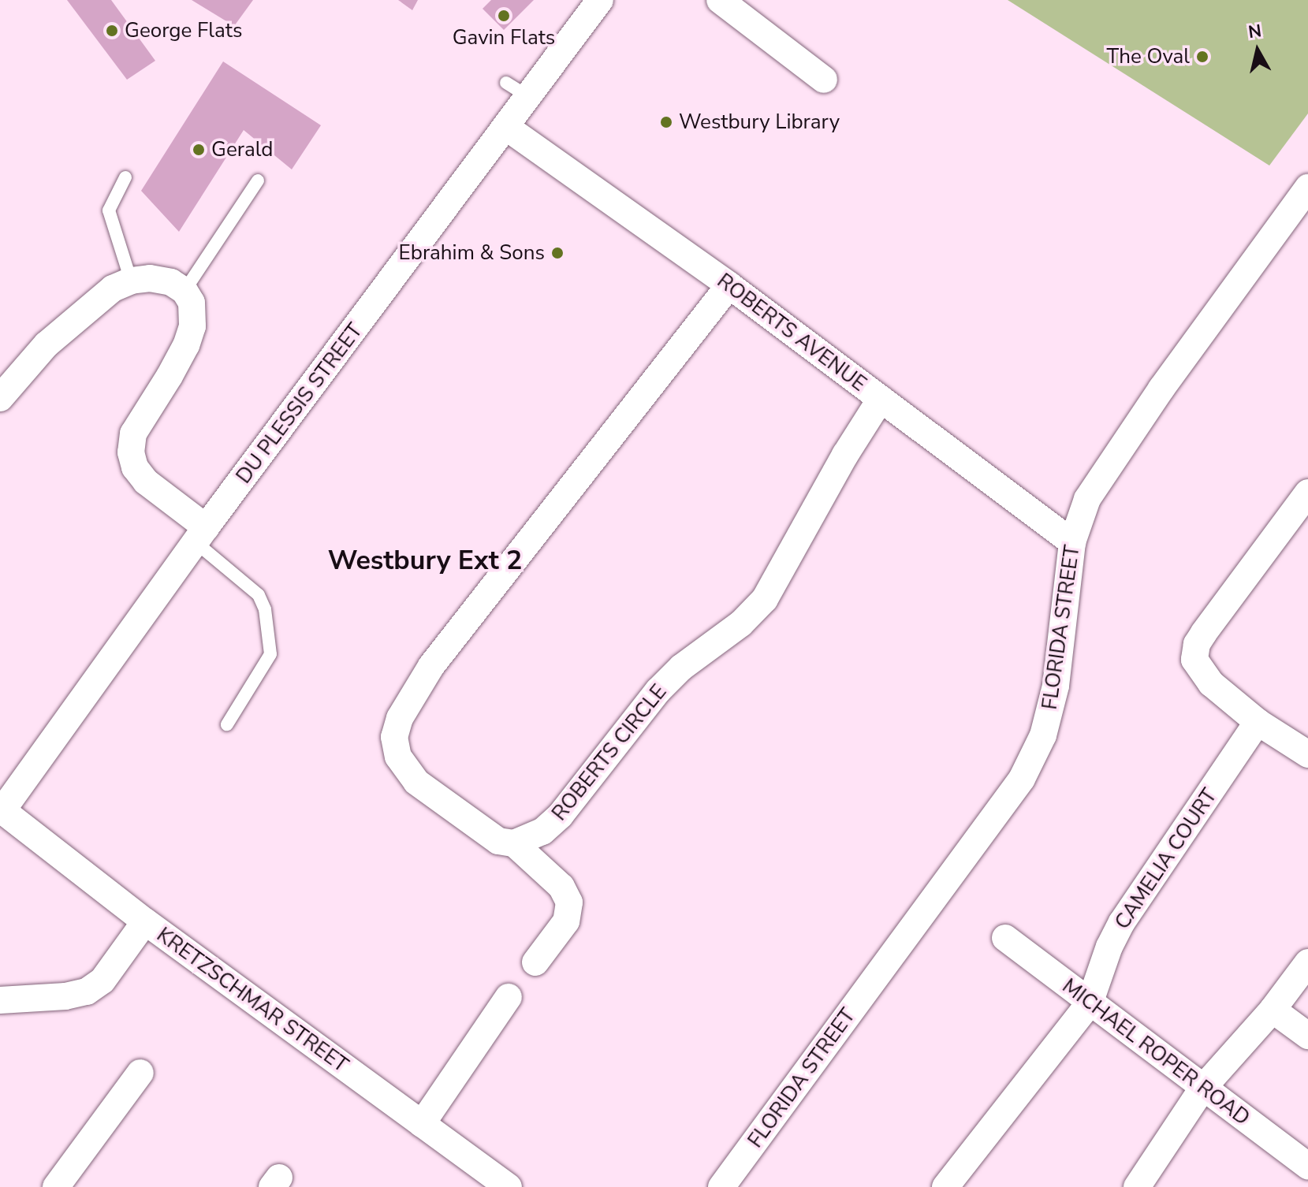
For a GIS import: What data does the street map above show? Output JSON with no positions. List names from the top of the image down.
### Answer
{
  "streets": {
    "street": [
      "ROBERTS AVENUE",
      "DU PLESSIS STREET",
      "FLORIDA STREET",
      "ROBERTS CIRCLE",
      "CAMELIA COURT",
      "KRETZSCHMAR STREET",
      "MICHAEL ROPER ROAD"
    ]
  },
  "crossings": [
    ["ROBERTS AVENUE", "DU PLESSIS STREET"],
    ["ROBERTS AVENUE", "FLORIDA STREET"],
    ["ROBERTS AVENUE", "ROBERTS CIRCLE"],
    ["DU PLESSIS STREET", "KRETZSCHMAR STREET"],
    ["CAMELIA COURT", "MICHAEL ROPER ROAD"]
  ],
  "districts": ["Westbury Ext 2"],
  "places": [
    "Gavin Flats",
    "George Flats",
    "The Oval",
    "Westbury Library",
    "Gerald",
    "Ebrahim & Sons"
  ],
  "north": "top"
}
